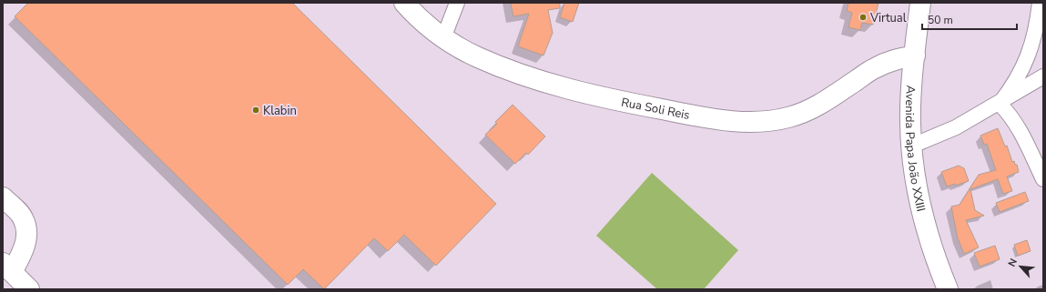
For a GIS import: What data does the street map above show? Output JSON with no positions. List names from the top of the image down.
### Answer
{
  "streets": {
    "main road": ["Rua Soli Reis", "Avenida Papa João XXIII"]
  },
  "crossings": [
    ["Rua Soli Reis", "Avenida Papa João XXIII"]
  ],
  "places": ["Virtual", "Klabin"],
  "scale_bar": "50 m",
  "north": "top left"
}
